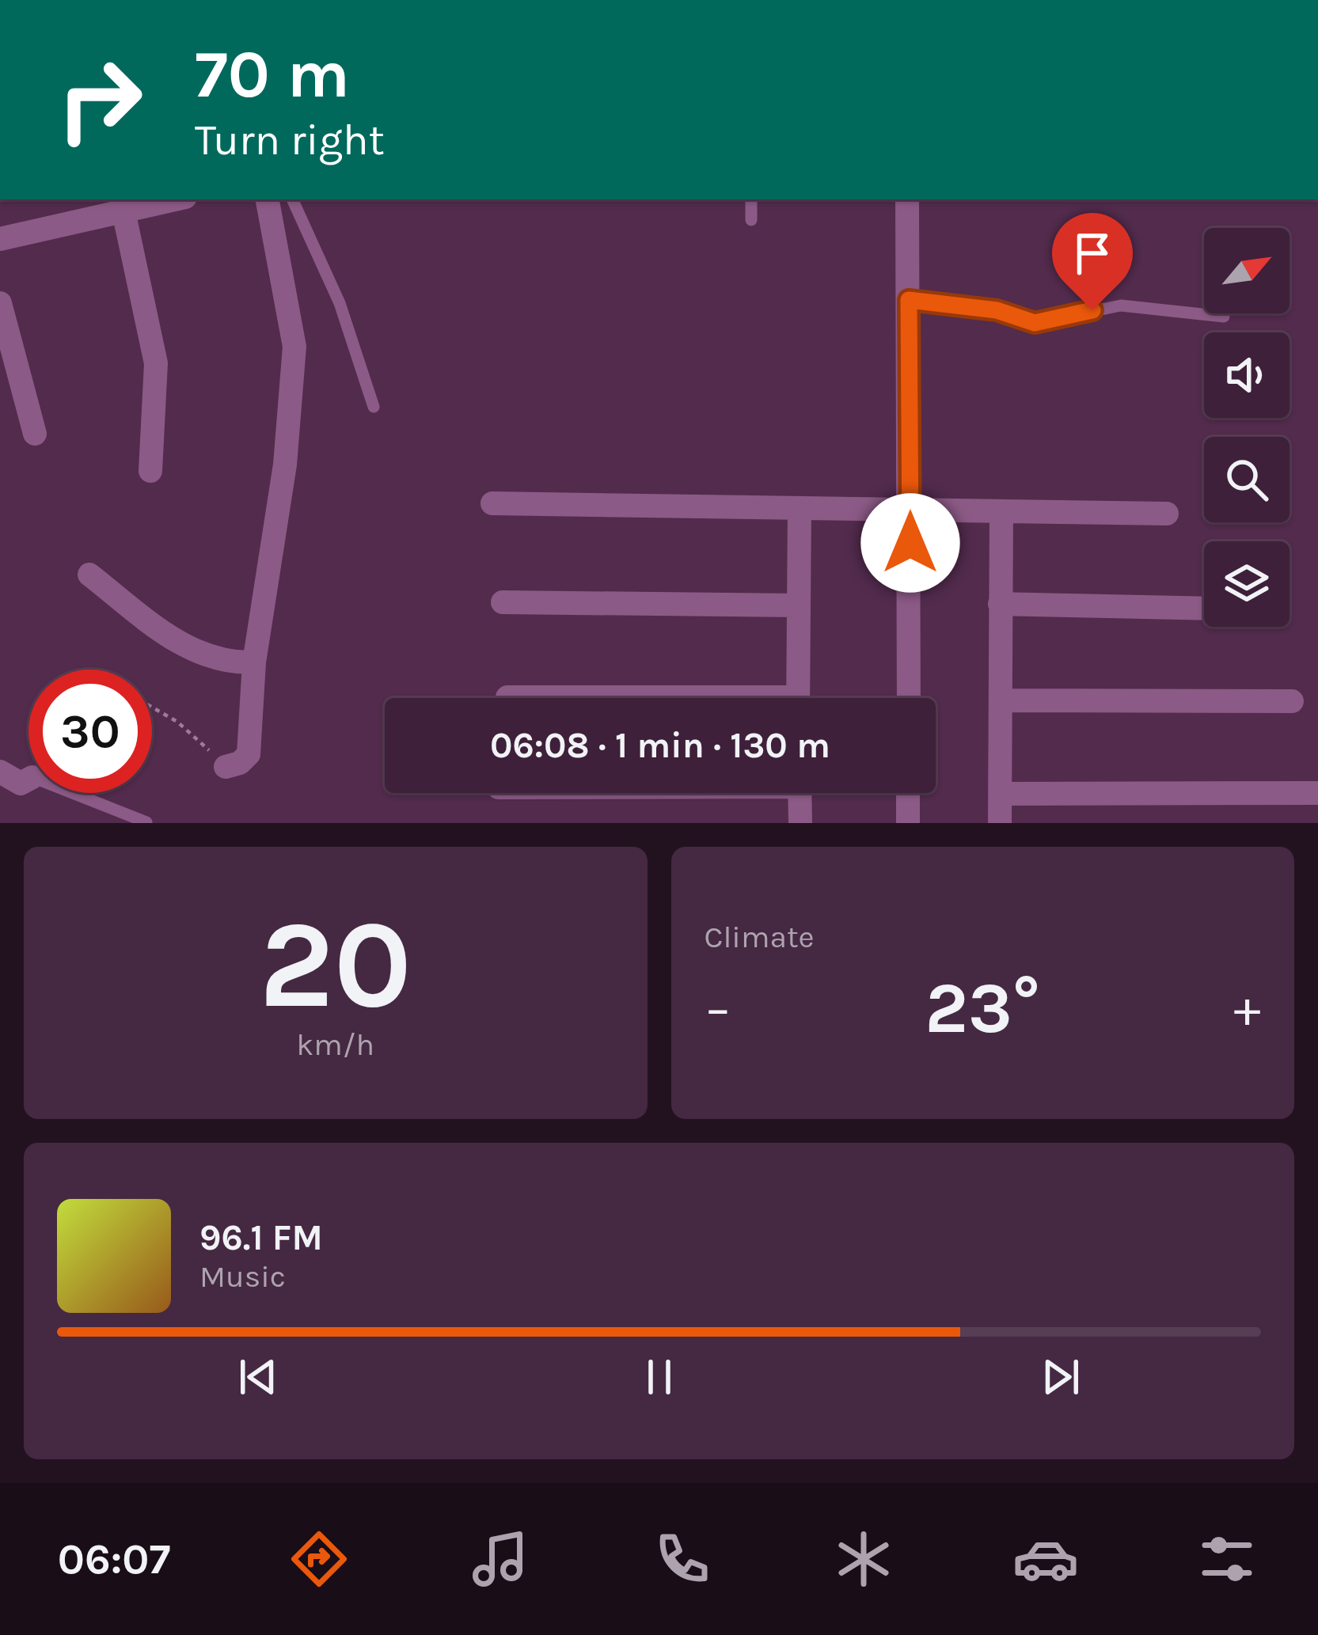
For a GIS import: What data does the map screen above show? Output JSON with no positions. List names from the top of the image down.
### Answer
{
  "north": "top right",
  "page": {
    "turn": ["70 m", "Turn right"],
    "limit": "30",
    "trip": "06:08 · 1 min · 130 m",
    "tile": [
      ["20", "km/h"],
      "Climate"
    ],
    "heat": ["−", "23°", "+"],
    "song": ["96.1 FM", "Music"],
    "tabs": "06:07"
  }
}
